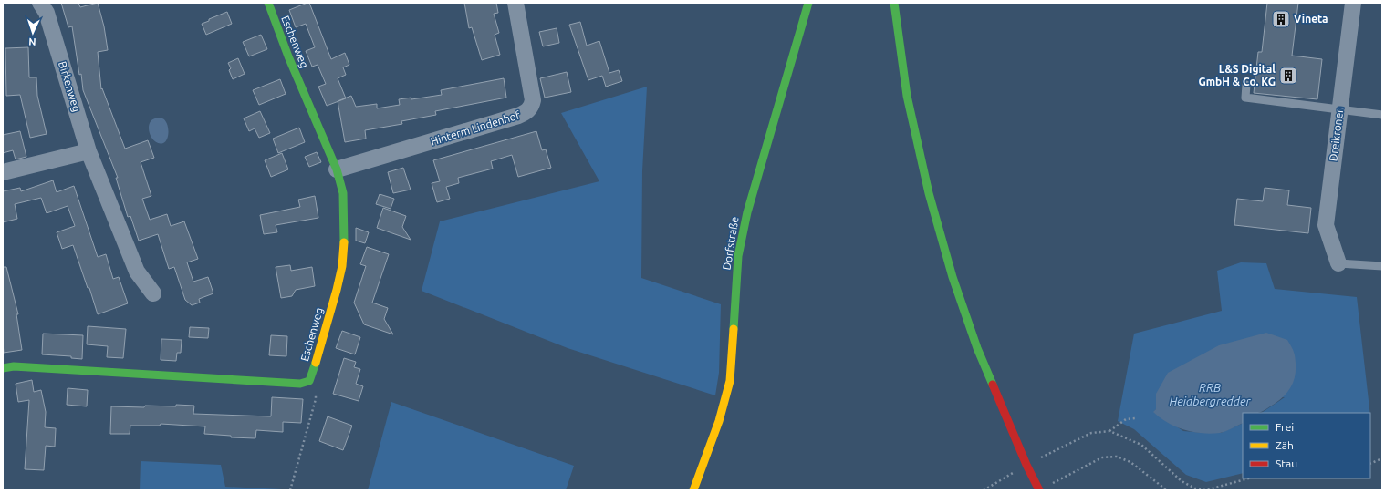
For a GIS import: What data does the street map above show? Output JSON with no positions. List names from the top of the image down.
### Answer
{
  "streets": {
    "street": [
      "Eschenweg",
      "Birkenweg",
      "Hinterm Lindenhof",
      "Dreikronen",
      "Dorfstraße"
    ]
  },
  "crossings": [
    ["Eschenweg", "Hinterm Lindenhof"]
  ],
  "water": ["RRB Heidbergredder"],
  "places": {
    "building": ["Vineta", "L&S Digital GmbH & Co. KG"]
  },
  "legend": ["Frei", "Zäh", "Stau"],
  "north": "bottom"
}
